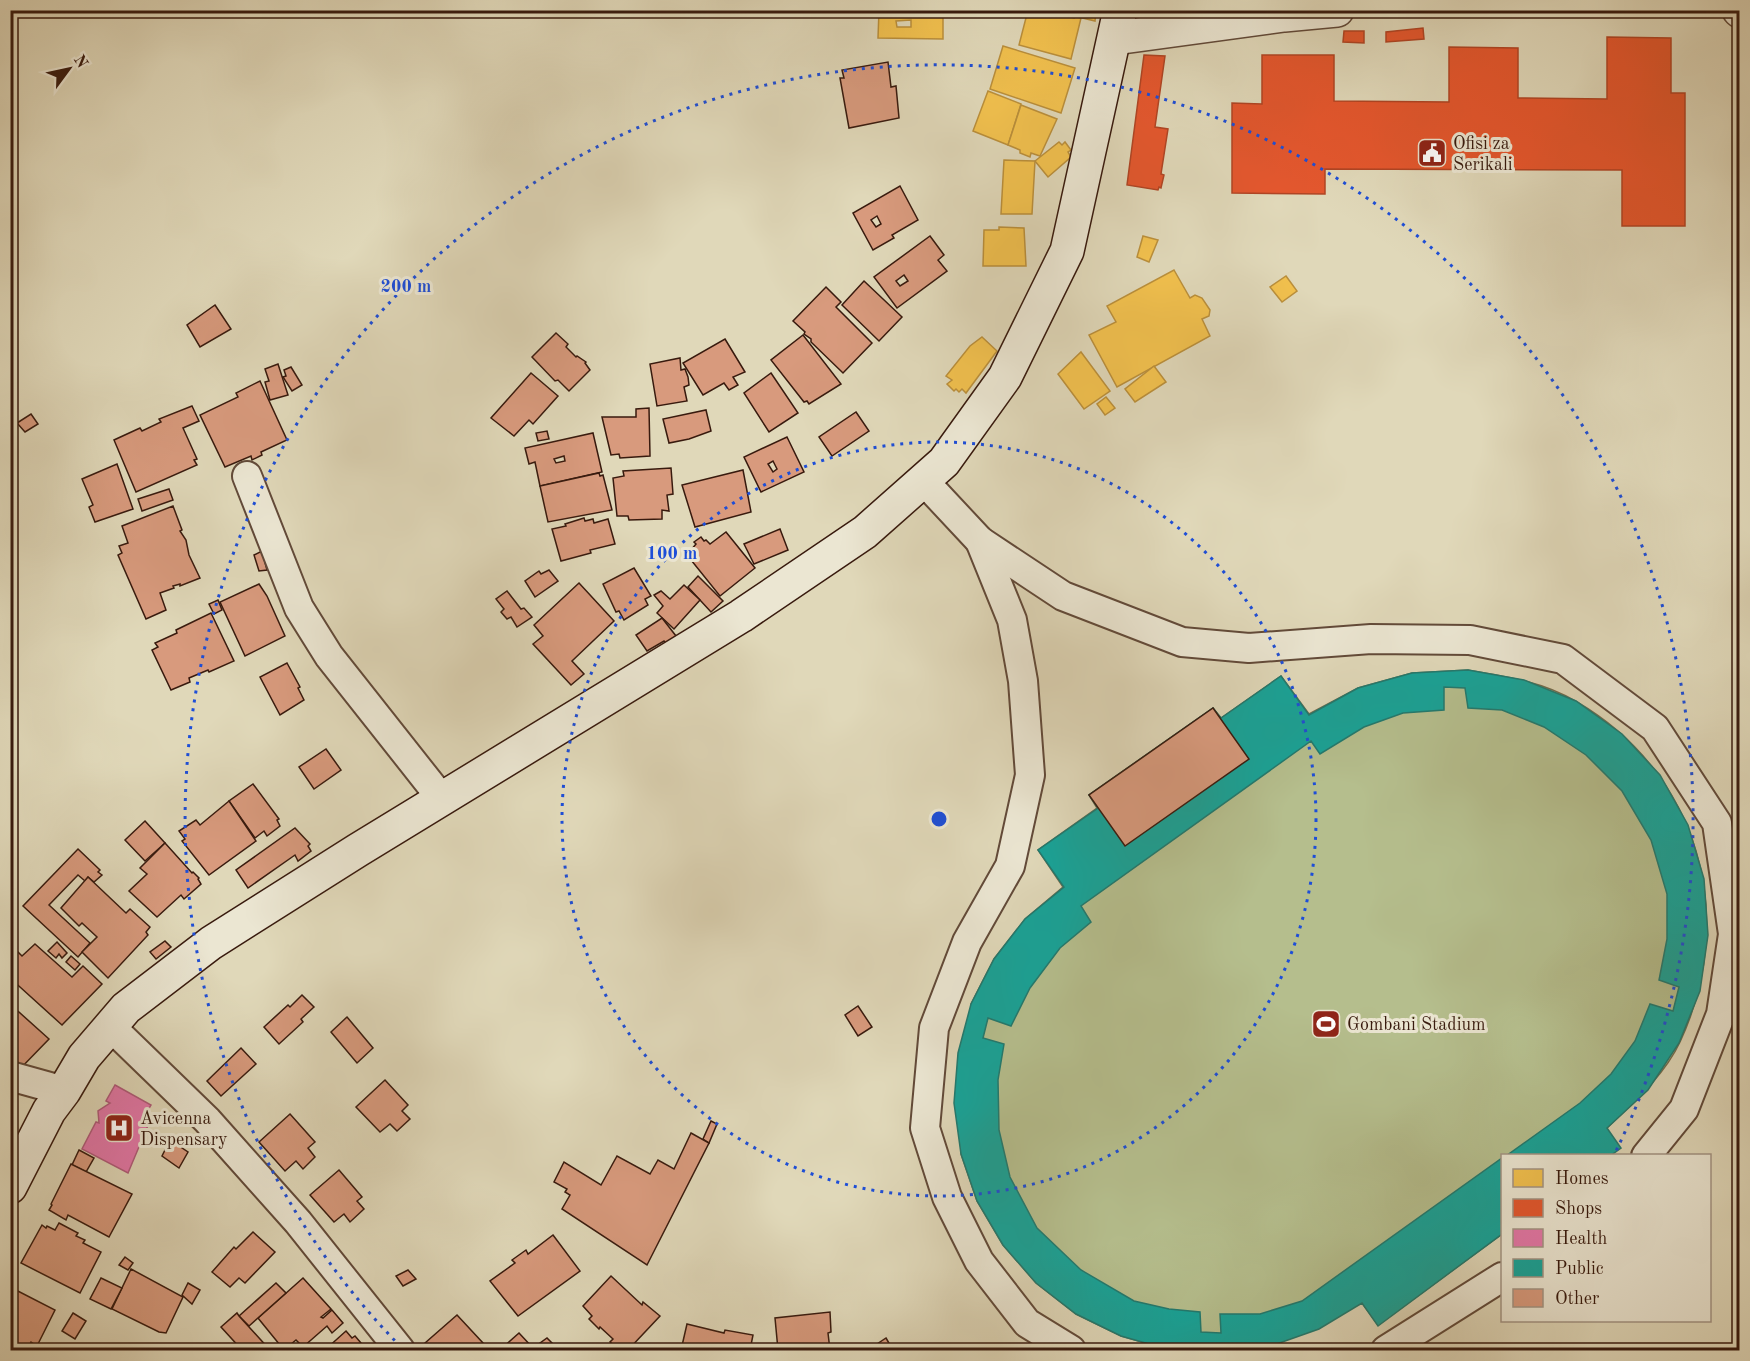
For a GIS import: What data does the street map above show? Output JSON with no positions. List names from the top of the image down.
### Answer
{
  "places": {
    "public building": ["Ofisi za Serikali"],
    "sports": ["Gombani Stadium"],
    "hospital": ["Avicenna Dispensary"]
  },
  "legend": [
    "Homes",
    "Shops",
    "Health",
    "Public",
    "Other"
  ],
  "north": "top right",
  "rings": ["200 m", "100 m"]
}
